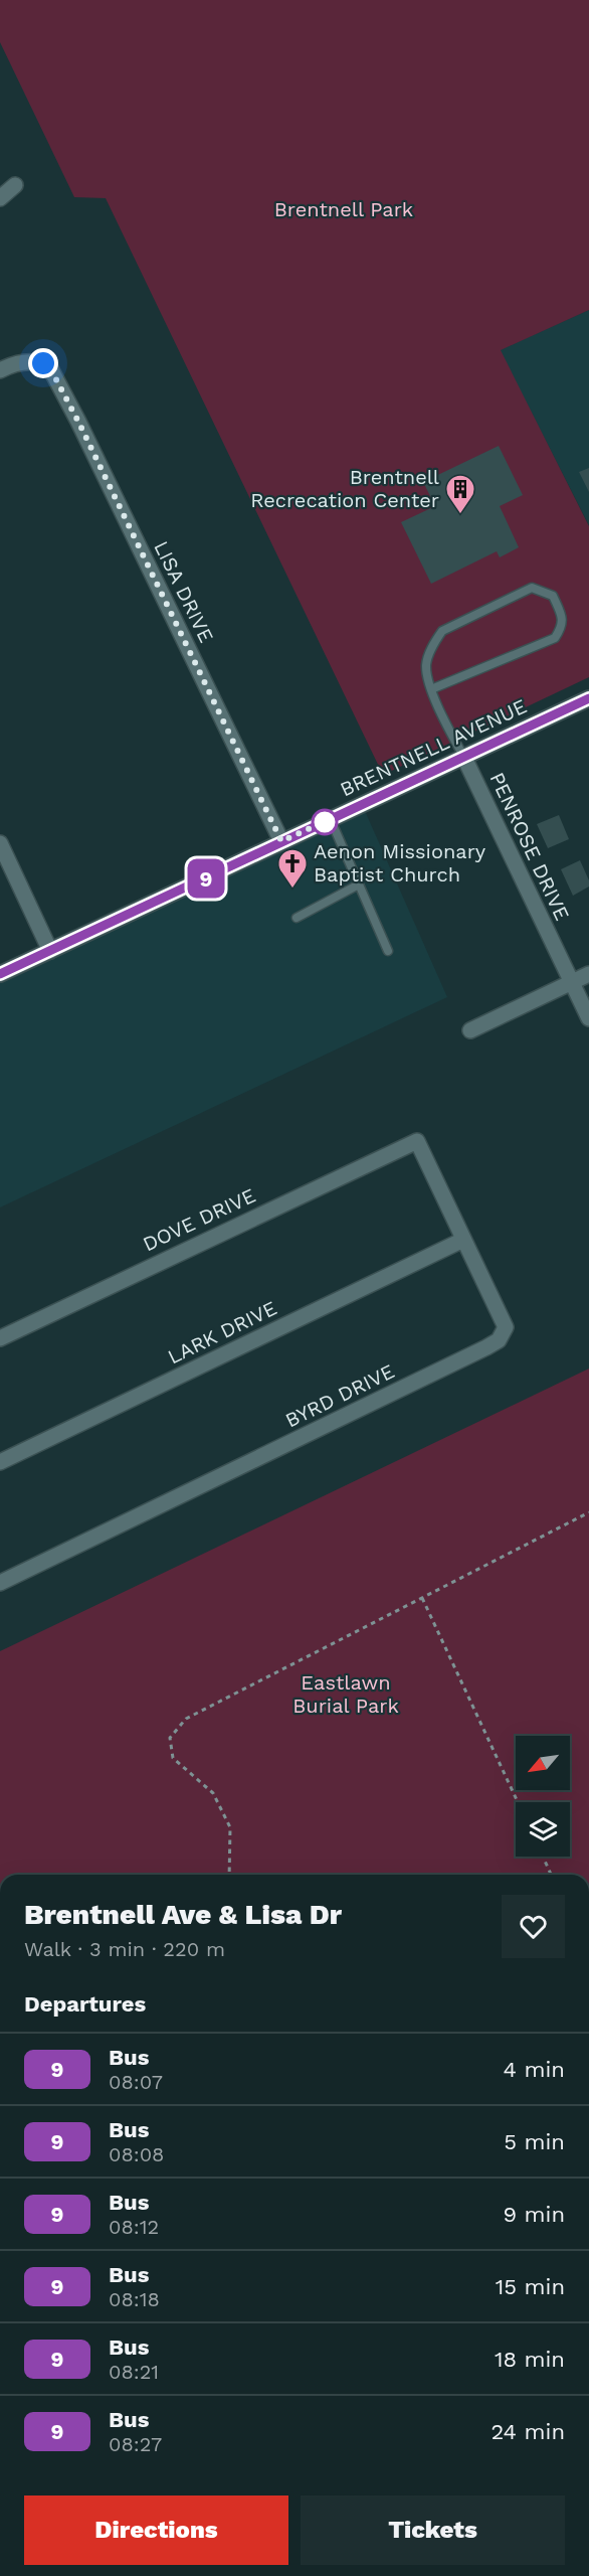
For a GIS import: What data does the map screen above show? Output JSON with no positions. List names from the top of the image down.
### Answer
{
  "streets": {
    "street": [
      "LISA DRIVE",
      "BRENTNELL AVENUE",
      "PENROSE DRIVE",
      "DOVE DRIVE",
      "LARK DRIVE",
      "BYRD DRIVE"
    ]
  },
  "crossings": [
    ["LISA DRIVE", "BRENTNELL AVENUE"],
    ["BRENTNELL AVENUE", "PENROSE DRIVE"],
    ["DOVE DRIVE", "BYRD DRIVE"],
    ["LARK DRIVE", "BYRD DRIVE"]
  ],
  "parks": ["Brentnell Park", "Eastlawn Burial Park"],
  "places": {
    "building": ["Brentnell Recrecation Center"],
    "church": ["Aenon Missionary Baptist Church"]
  },
  "lines": ["bus line 9"],
  "north": "bottom left",
  "page": {
    "on_map": "9",
    "heading": [
      ["Brentnell Ave & Lisa Dr", "Walk · 3 min · 220 m"],
      "Departures"
    ],
    "list": [
      {
        "mark": "9",
        "name": "Bus",
        "note": "08:07",
        "value": "4 min"
      },
      {
        "mark": "9",
        "name": "Bus",
        "note": "08:08",
        "value": "5 min"
      },
      {
        "mark": "9",
        "name": "Bus",
        "note": "08:12",
        "value": "9 min"
      },
      {
        "mark": "9",
        "name": "Bus",
        "note": "08:18",
        "value": "15 min"
      },
      {
        "mark": "9",
        "name": "Bus",
        "note": "08:21",
        "value": "18 min"
      },
      {
        "mark": "9",
        "name": "Bus",
        "note": "08:27",
        "value": "24 min"
      }
    ],
    "buttons": ["Directions", "Tickets"]
  }
}
